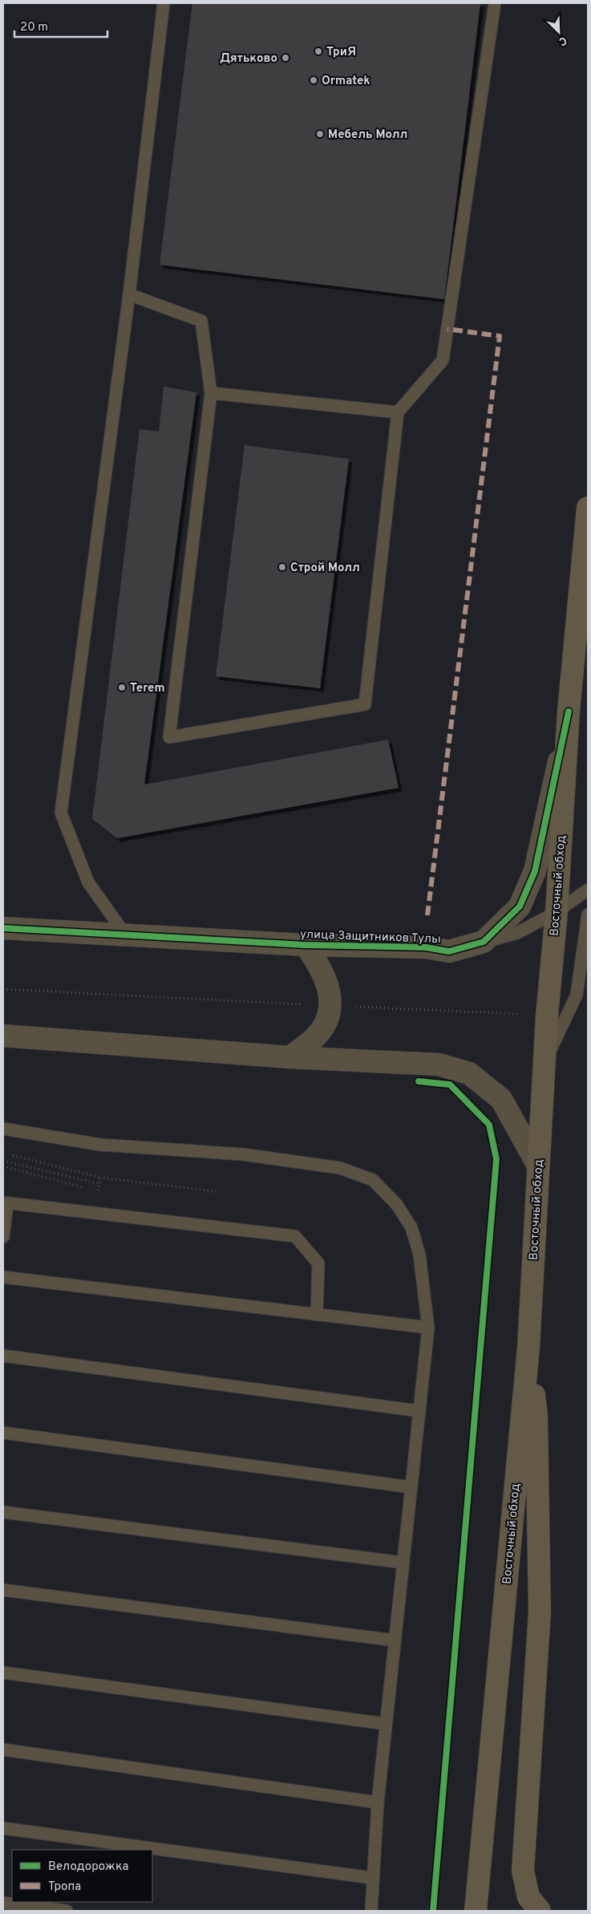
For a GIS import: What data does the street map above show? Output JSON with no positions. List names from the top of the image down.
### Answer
{
  "streets": {
    "main road": ["Восточный обход"],
    "street": ["улица Защитников Тулы"]
  },
  "crossings": [
    ["Восточный обход", "улица Защитников Тулы"]
  ],
  "places": [
    "ТриЯ",
    "Дятьково",
    "Ormatek",
    "Мебель Молл",
    "Строй Молл",
    "Terem"
  ],
  "legend": ["Велодорожка", "Тропа"],
  "scale_bar": "20 m",
  "north": "bottom right"
}
